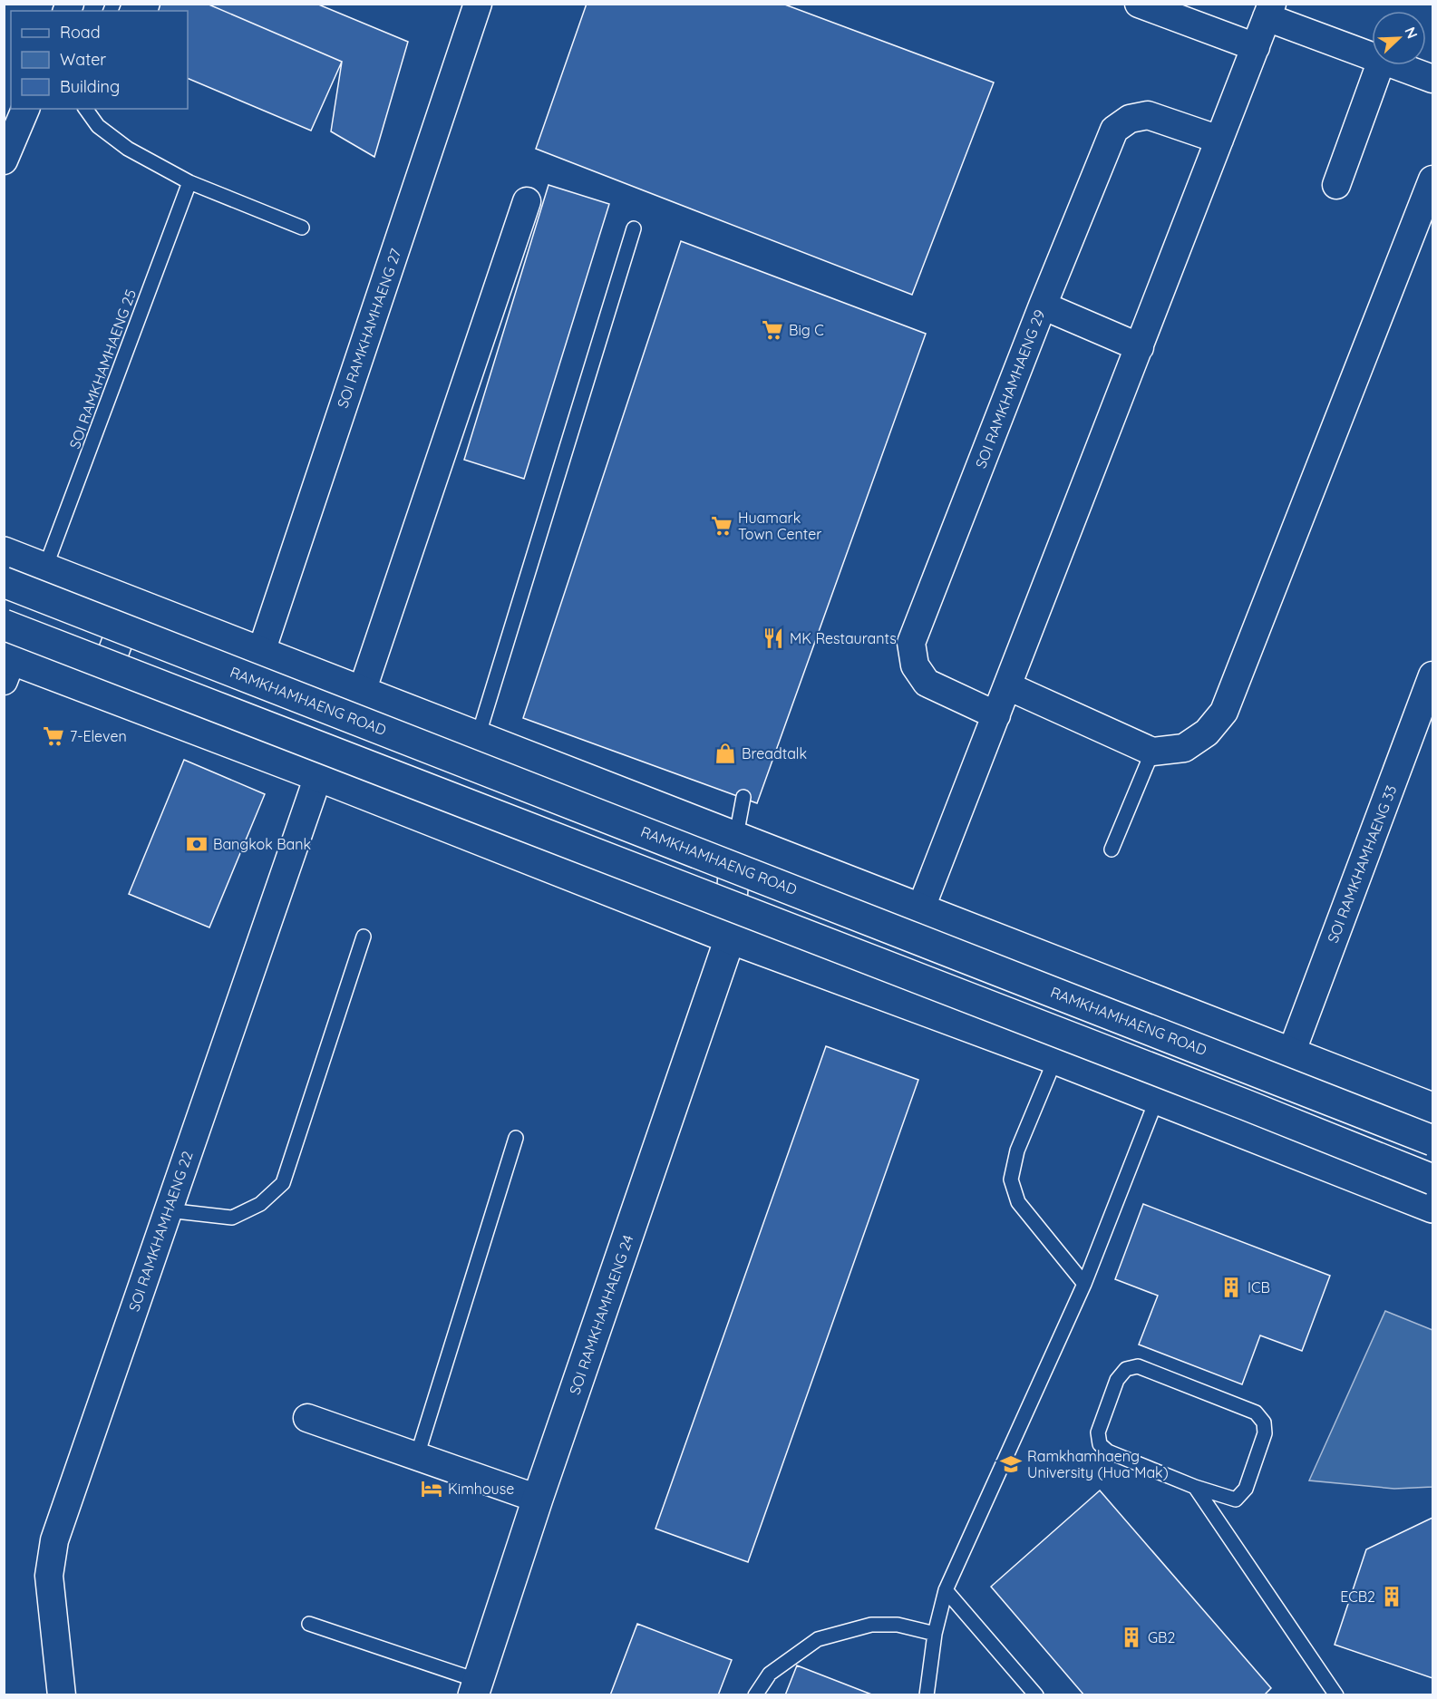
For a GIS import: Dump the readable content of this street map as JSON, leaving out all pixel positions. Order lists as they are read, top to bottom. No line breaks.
{"streets":{"main road":["RAMKHAMHAENG ROAD","SOI RAMKHAMHAENG 24"],"street":["SOI RAMKHAMHAENG 27","SOI RAMKHAMHAENG 29","SOI RAMKHAMHAENG 33","SOI RAMKHAMHAENG 22"],"lane":["SOI RAMKHAMHAENG 25"]},"crossings":[["SOI RAMKHAMHAENG 27","RAMKHAMHAENG ROAD"],["SOI RAMKHAMHAENG 25","RAMKHAMHAENG ROAD"],["RAMKHAMHAENG ROAD","SOI RAMKHAMHAENG 33"],["RAMKHAMHAENG ROAD","SOI RAMKHAMHAENG 24"]],"places":{"supermarket":["Big C","Huamark Town Center","7-Eleven"],"restaurant":["MK Restaurants"],"shop":["Breadtalk"],"bank":["Bangkok Bank"],"building":["ICB","ECB2","GB2"],"school or university":["Ramkhamhaeng University (Hua Mak)"],"hotel":["Kimhouse"]},"legend":["Road","Water","Building"],"north":"top right"}
